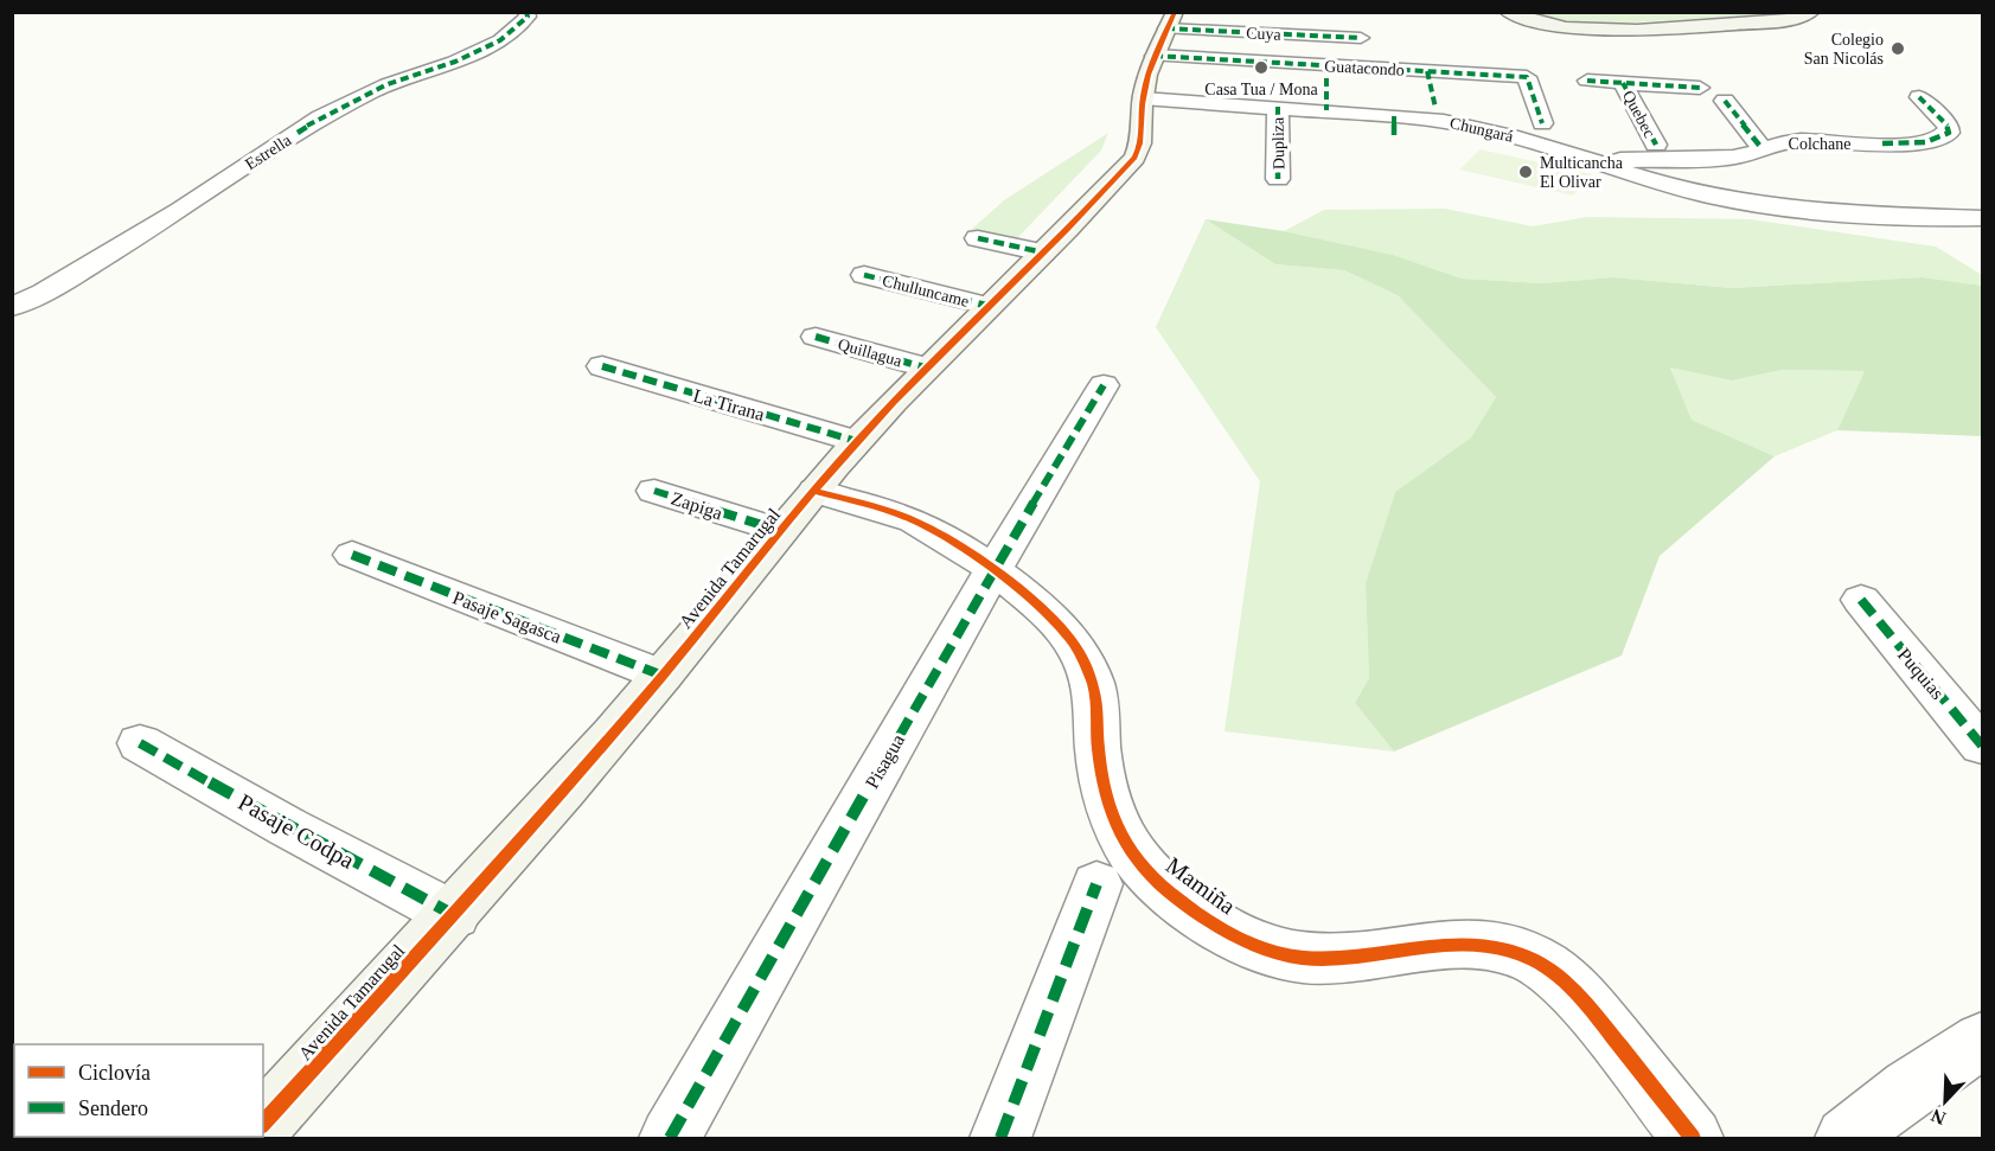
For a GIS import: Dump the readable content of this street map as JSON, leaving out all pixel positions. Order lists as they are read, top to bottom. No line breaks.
{"streets":{"street":["Cuya","Guatacondo","Quebec","Chungará","Dupliza","Colchane","Estrella","Chulluncame","Quillagua","La Tirana","Zapiga","Avenida Tamarugal","Pasaje Sagasca","Puquias","Pisagua","Pasaje Codpa","Mamiña"]},"crossings":[["Cuya","Guatacondo"],["Cuya","Avenida Tamarugal"],["Guatacondo","Avenida Tamarugal"],["Chungará","Dupliza"],["Chungará","Colchane"],["Chungará","Avenida Tamarugal"],["Chulluncame","Avenida Tamarugal"],["Quillagua","Avenida Tamarugal"],["La Tirana","Avenida Tamarugal"],["Zapiga","Avenida Tamarugal"],["Avenida Tamarugal","Pasaje Sagasca"],["Avenida Tamarugal","Pasaje Codpa"],["Avenida Tamarugal","Mamiña"],["Pisagua","Mamiña"]],"places":["Colegio San Nicolás","Casa Tua / Mona","Multicancha El Olivar"],"legend":["Ciclovía","Sendero"],"north":"bottom left"}
